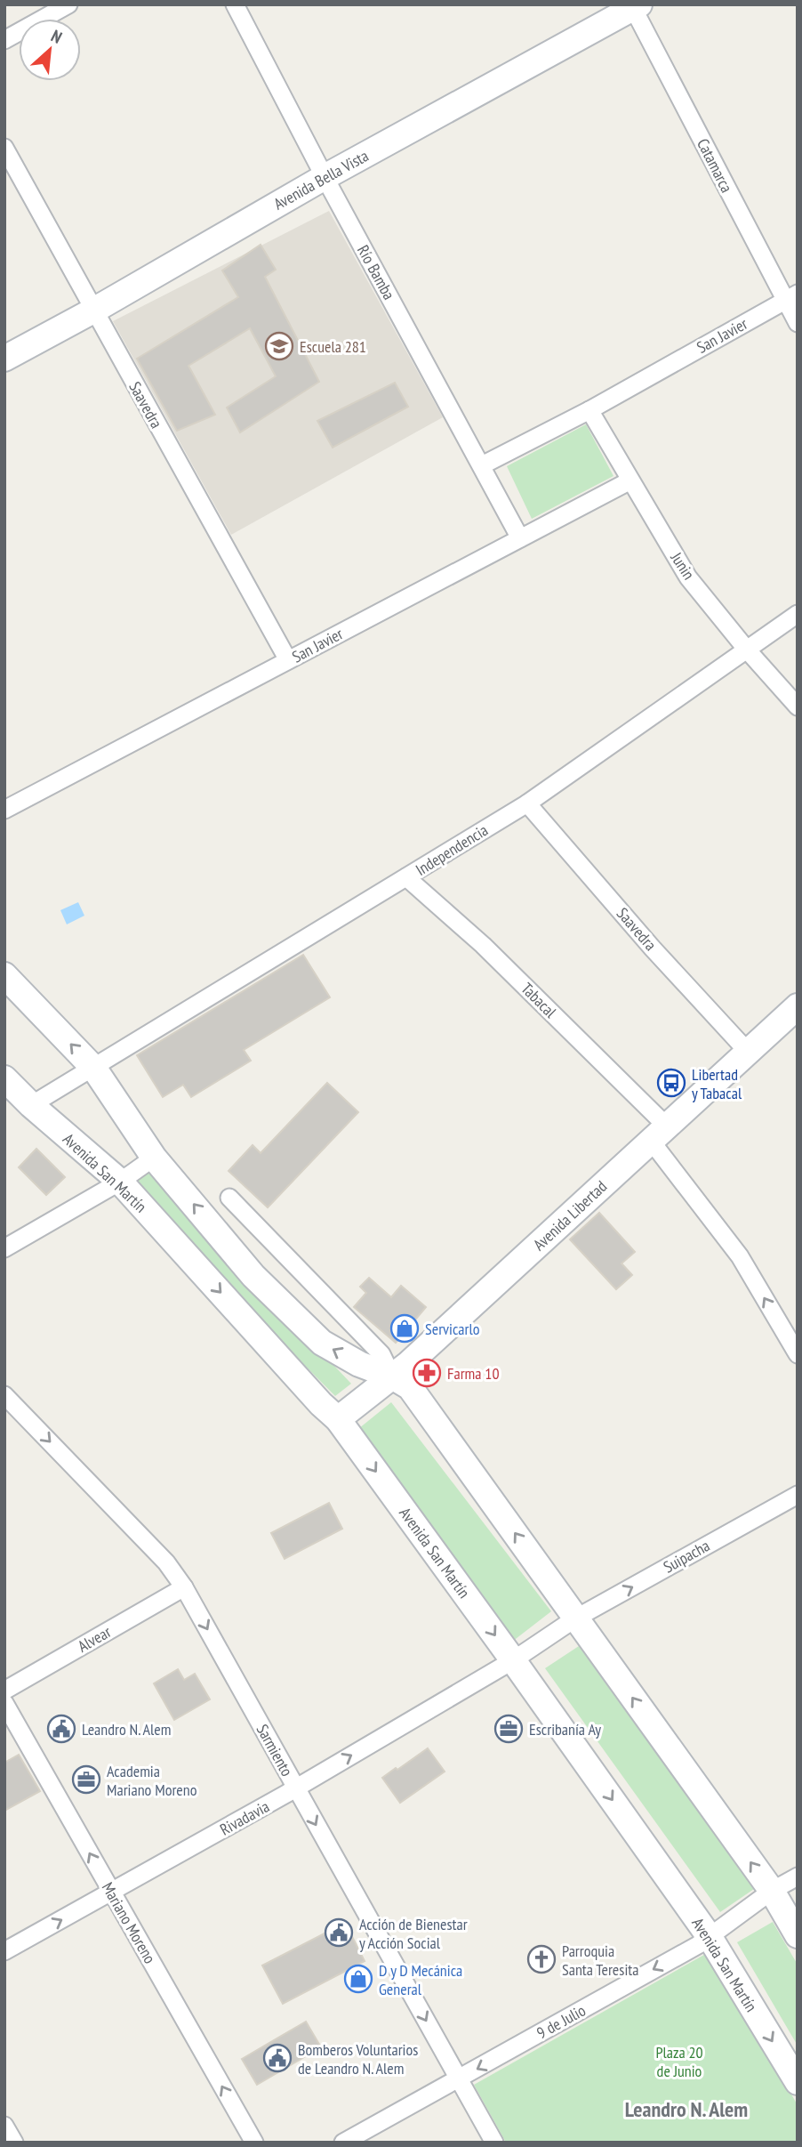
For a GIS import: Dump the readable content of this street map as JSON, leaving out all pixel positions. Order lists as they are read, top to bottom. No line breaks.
{"streets":{"main road":["Avenida Bella Vista","Avenida San Martín","Avenida Libertad"],"street":["Catamarca","Río Bamba","San Javier","Saavedra","Junin","Independencia","Tabacal","Suipacha","Alvear","Sarmiento","Rivadavia","Mariano Moreno","9 de Julio"]},"crossings":[["Catamarca","Avenida Bella Vista"],["Catamarca","San Javier"],["Avenida Bella Vista","Río Bamba"],["Avenida Bella Vista","Saavedra"],["Río Bamba","San Javier"],["San Javier","Saavedra"],["San Javier","Junin"],["Saavedra","Independencia"],["Saavedra","Avenida Libertad"],["Junin","Independencia"],["Independencia","Tabacal"],["Independencia","Avenida San Martín"],["Tabacal","Avenida Libertad"],["Avenida San Martín","Avenida Libertad"],["Avenida San Martín","Suipacha"],["Avenida San Martín","Rivadavia"],["Avenida San Martín","9 de Julio"],["Suipacha","Rivadavia"],["Alvear","Sarmiento"],["Sarmiento","Rivadavia"],["Sarmiento","9 de Julio"],["Rivadavia","Mariano Moreno"]],"one_way":["Suipacha","Sarmiento","Rivadavia","Mariano Moreno","9 de Julio"],"districts":["Leandro N. Alem"],"parks":["Plaza 20 de Junio"],"places":{"school or university":["Escuela 281"],"bus stop":["Libertad y Tabacal"],"shop":["Servicarlo","D y D Mecánica General"],"pharmacy":["Farma 10"],"public building":["Leandro N. Alem","Acción de Bienestar y Acción Social","Bomberos Voluntarios de Leandro N. Alem"],"office":["Escribanía Ay","Academia Mariano Moreno"],"church":["Parroquia Santa Teresita"]},"north":"top right"}
